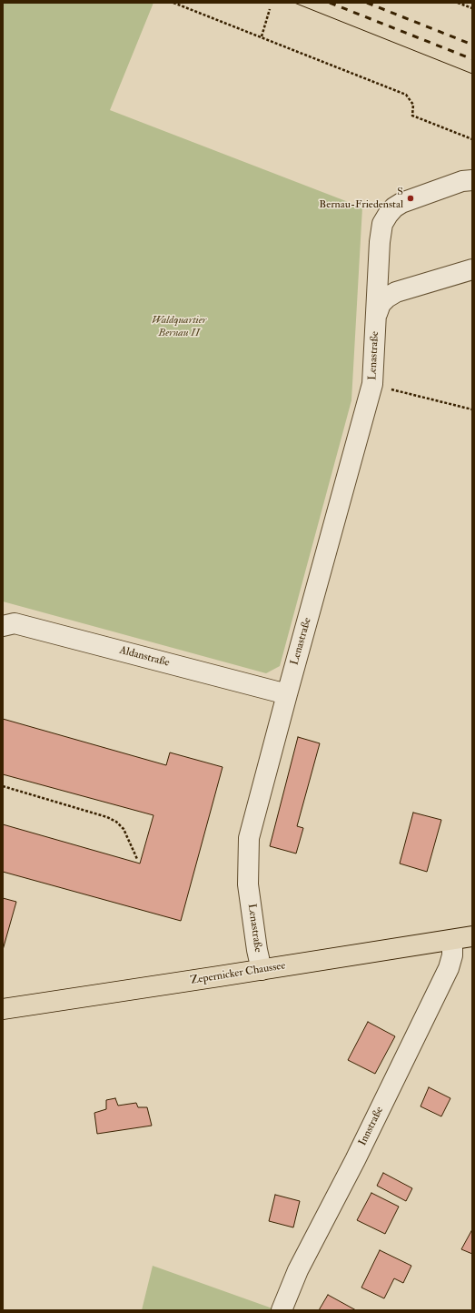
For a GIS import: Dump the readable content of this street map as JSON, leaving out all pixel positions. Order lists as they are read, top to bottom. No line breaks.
{"streets":{"main road":["Zepernicker Chaussee"],"street":["Lenastraße","Aldanstraße","Innstraße"]},"crossings":[["Lenastraße","Aldanstraße"],["Lenastraße","Zepernicker Chaussee"],["Zepernicker Chaussee","Innstraße"]],"parks":["Waldquartier Bernau II"],"places":["S Bernau-Friedenstal"]}
